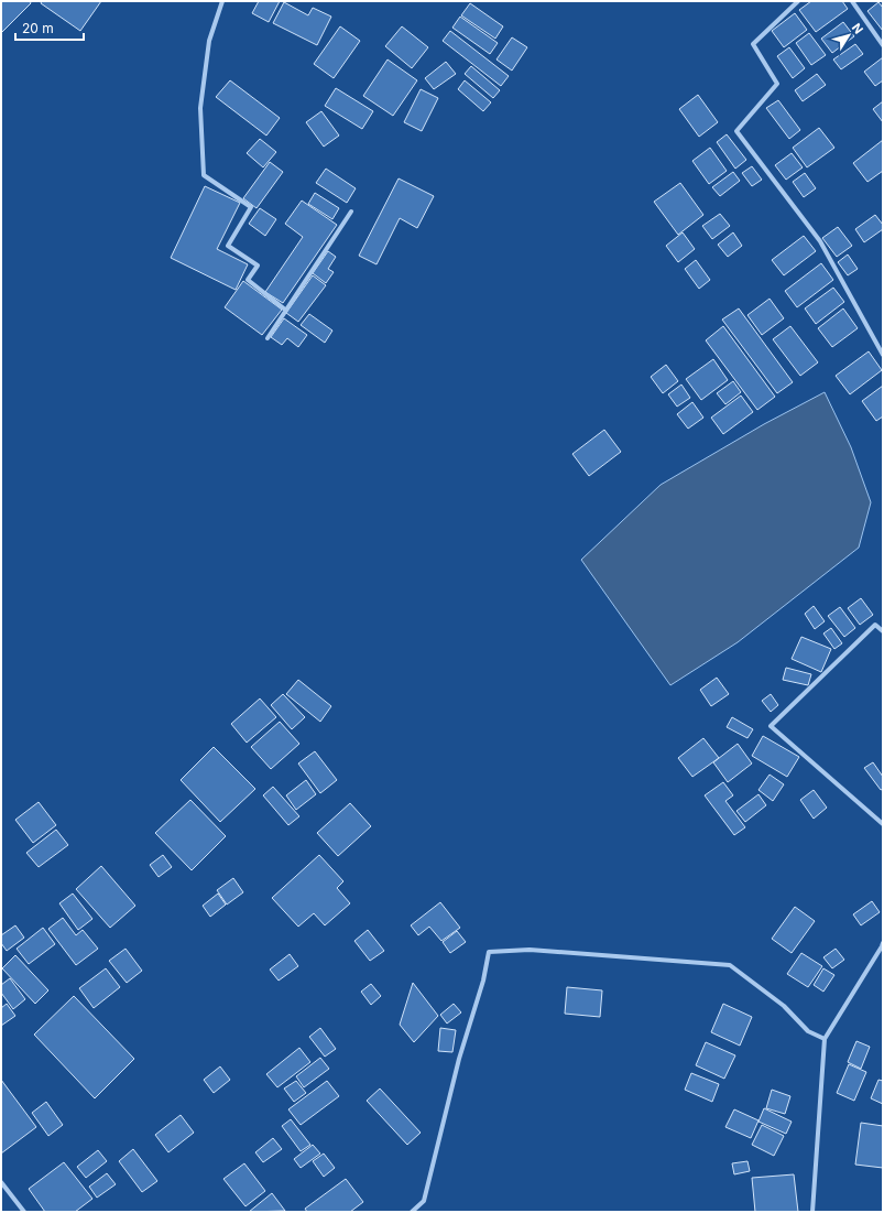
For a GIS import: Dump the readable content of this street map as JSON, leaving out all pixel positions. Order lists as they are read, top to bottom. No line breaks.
{"scale_bar":"20 m","north":"top right"}
